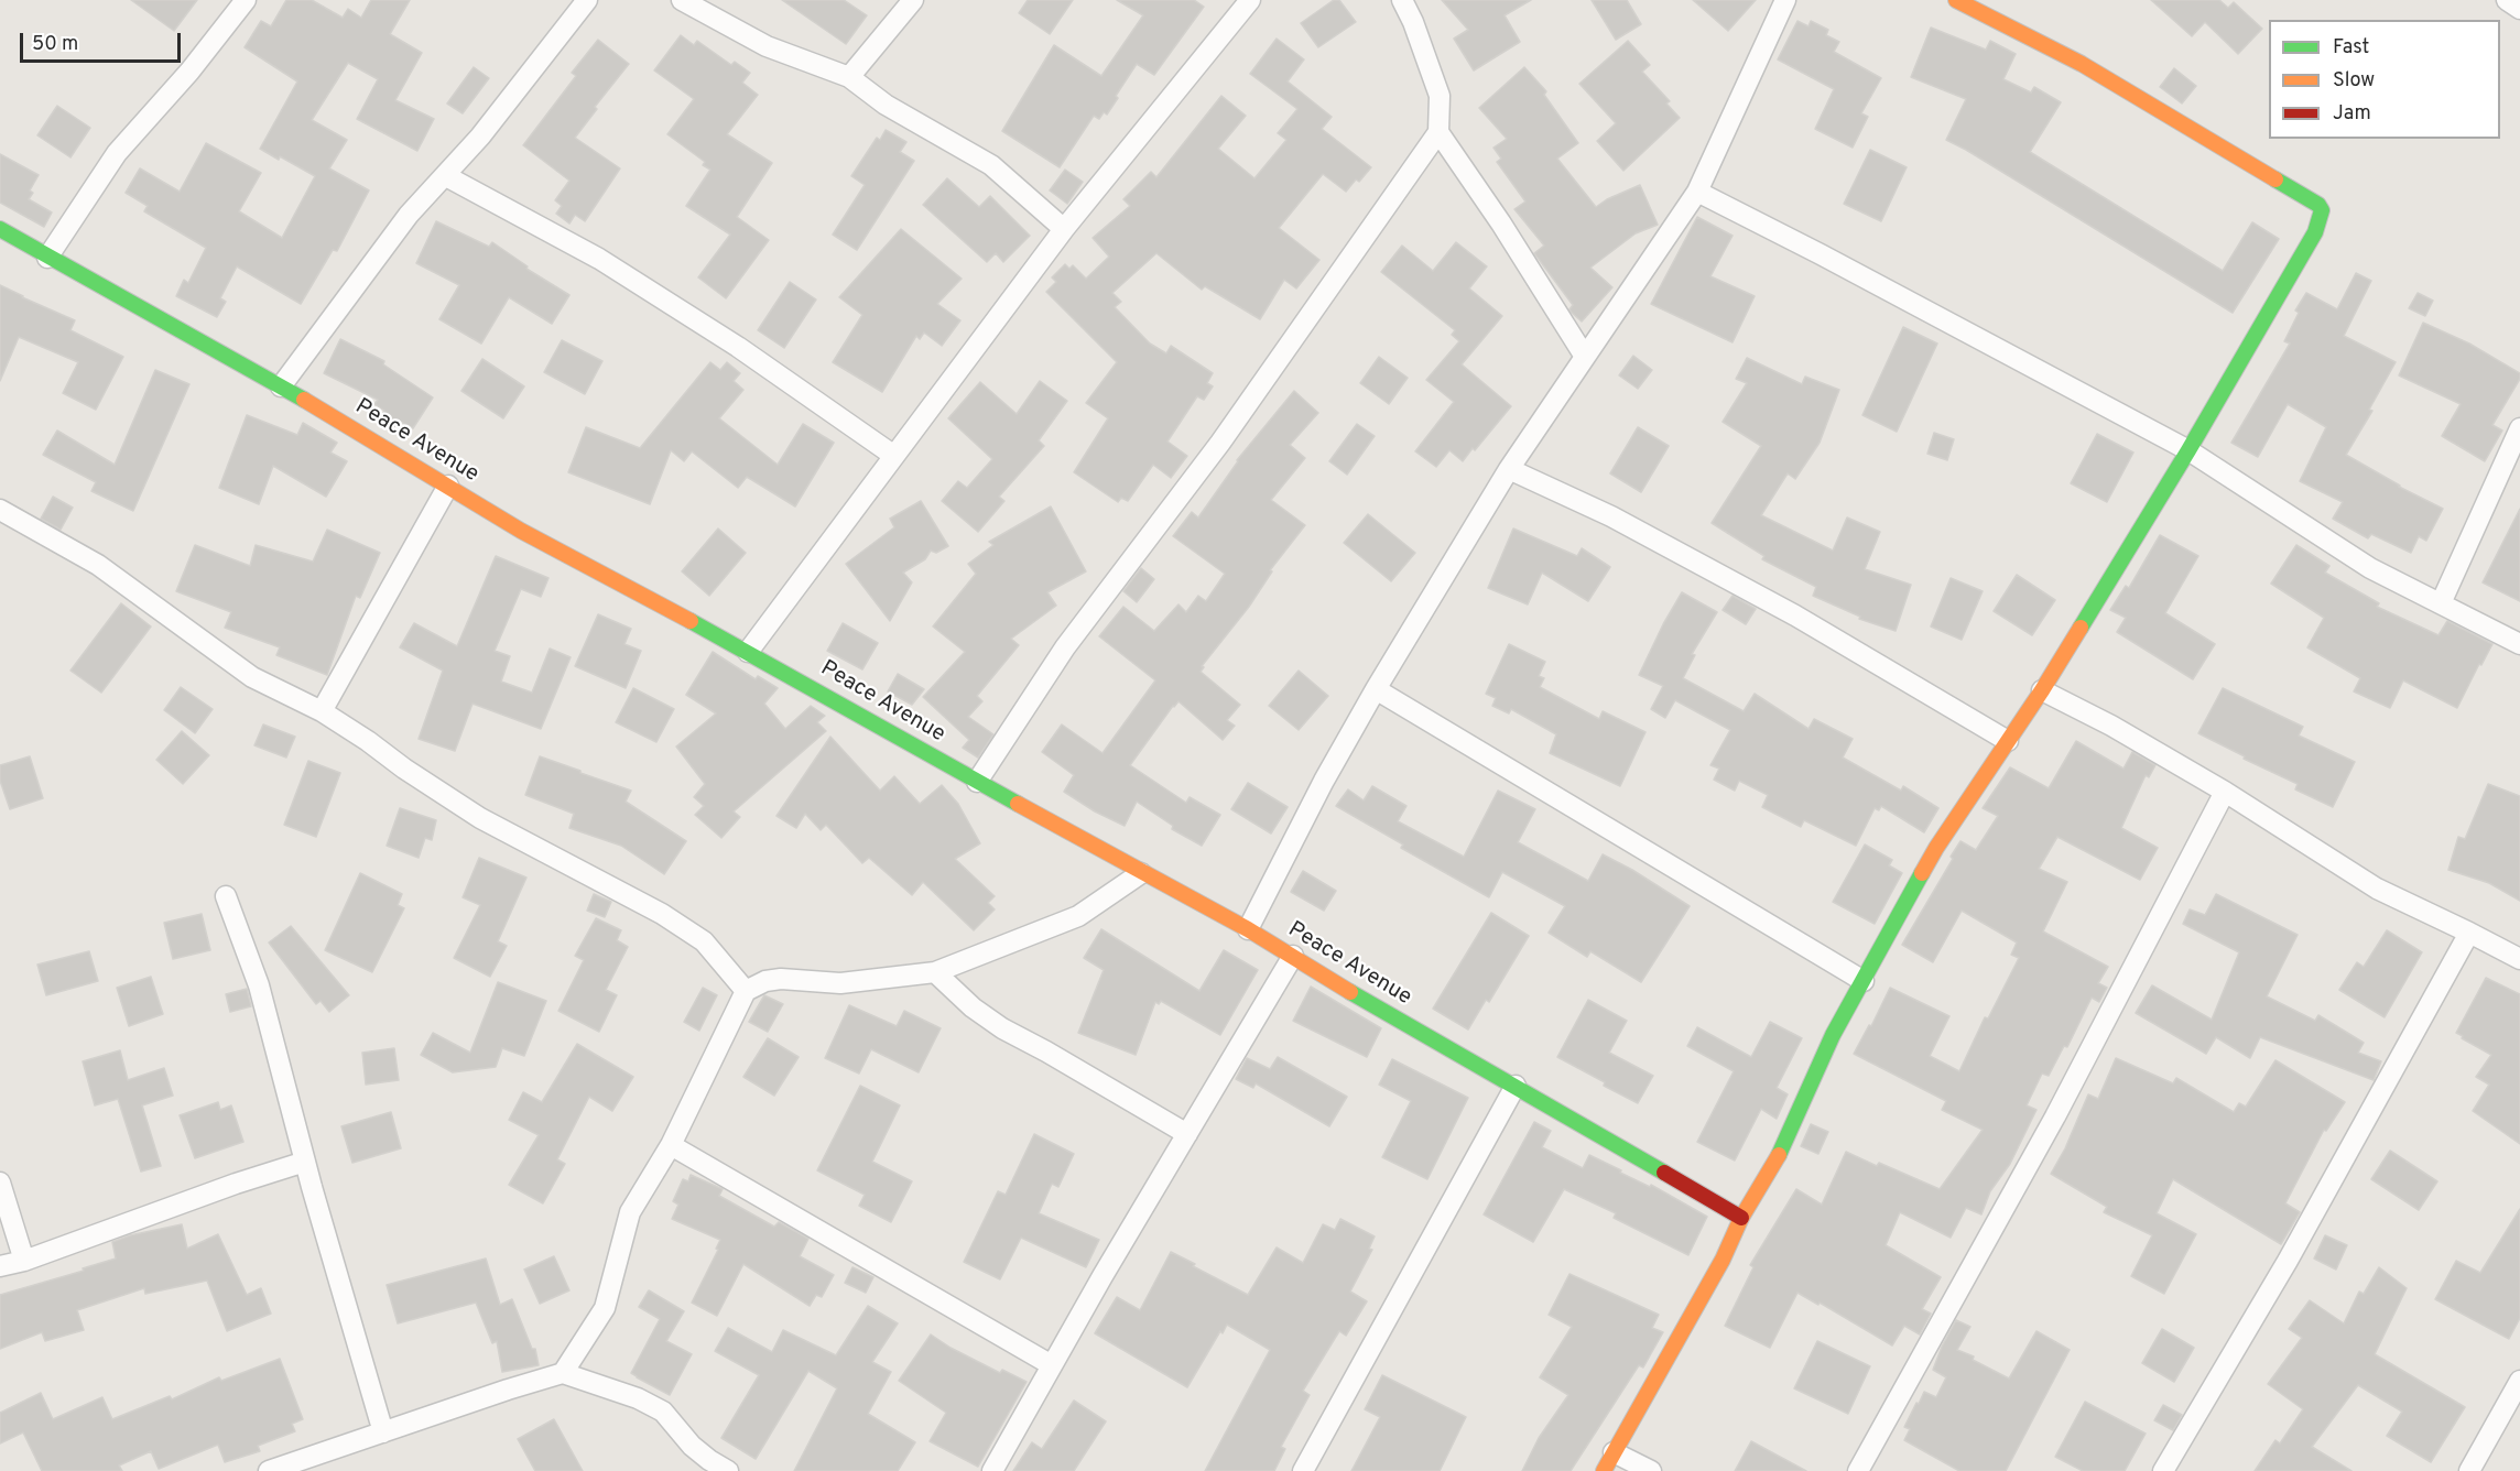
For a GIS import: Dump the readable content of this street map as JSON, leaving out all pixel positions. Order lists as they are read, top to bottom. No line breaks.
{"streets":{"street":["Peace Avenue"]},"legend":["Fast","Slow","Jam"],"scale_bar":"50 m"}
